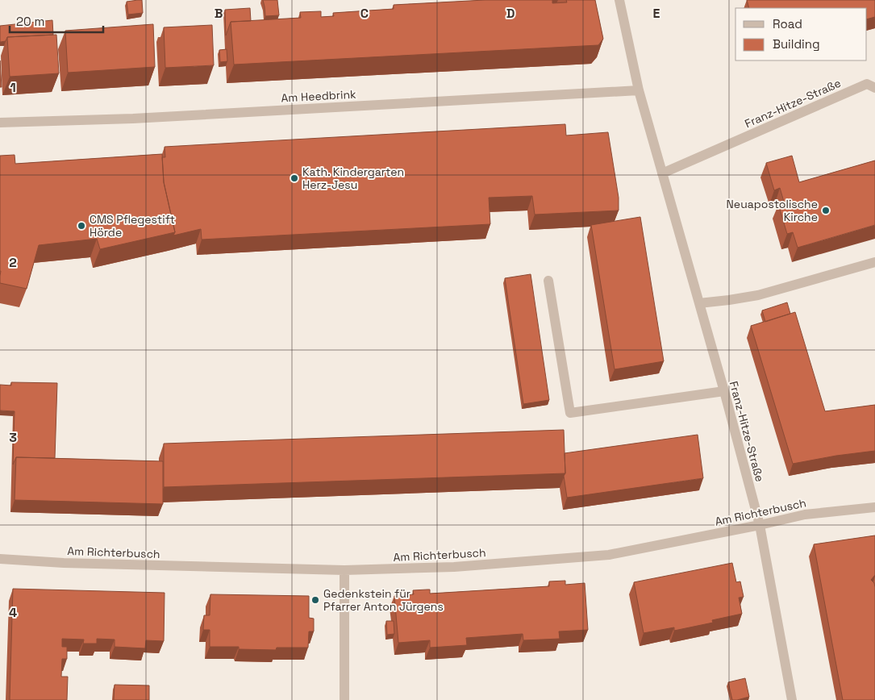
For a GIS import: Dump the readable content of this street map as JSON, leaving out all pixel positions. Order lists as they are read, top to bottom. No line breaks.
{"streets":{"street":["Am Heedbrink","Franz-Hitze-Straße","Am Richterbusch"]},"crossings":[["Am Heedbrink","Franz-Hitze-Straße"],["Franz-Hitze-Straße","Am Richterbusch"]],"places":["Kath. Kindergarten Herz-Jesu","Neuapostolische Kirche","CMS Pflegestift Hörde","Gedenkstein für Pfarrer Anton Jürgens"],"legend":["Road","Building"],"scale_bar":"20 m","grid":{"columns":["B","C","D","E"],"rows":["1","2","3","4"]}}
